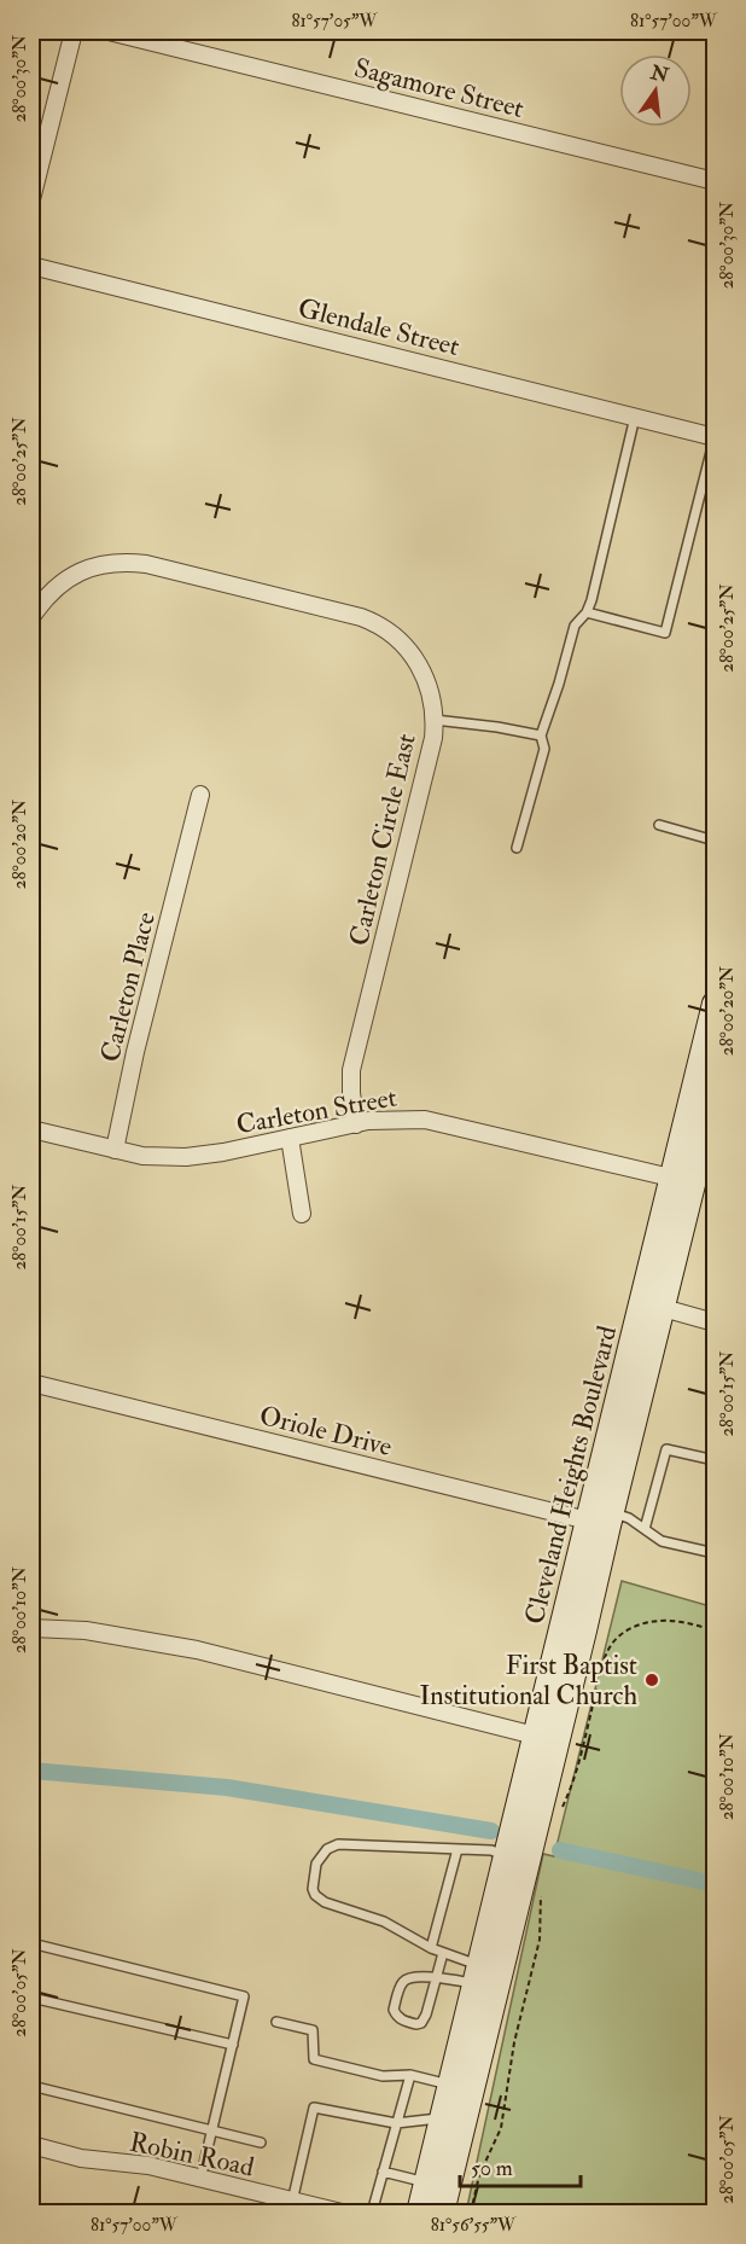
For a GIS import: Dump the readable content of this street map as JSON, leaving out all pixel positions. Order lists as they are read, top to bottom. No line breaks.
{"streets":{"street":["Sagamore Street","Glendale Street","Carleton Circle East","Carleton Place","Carleton Street","Oriole Drive","Cleveland Heights Boulevard","Robin Road"]},"crossings":[["Carleton Circle East","Carleton Street"],["Carleton Place","Carleton Street"],["Carleton Street","Cleveland Heights Boulevard"],["Oriole Drive","Cleveland Heights Boulevard"]],"places":["First Baptist Institutional Church"],"scale_bar":"50 m","north":"top","coordinates":["81°57'05\"W","81°57'00\"W","28°00'30\"N","28°00'25\"N","28°00'20\"N","28°00'15\"N","28°00'10\"N","28°00'05\"N","81°56'55\"W"]}
